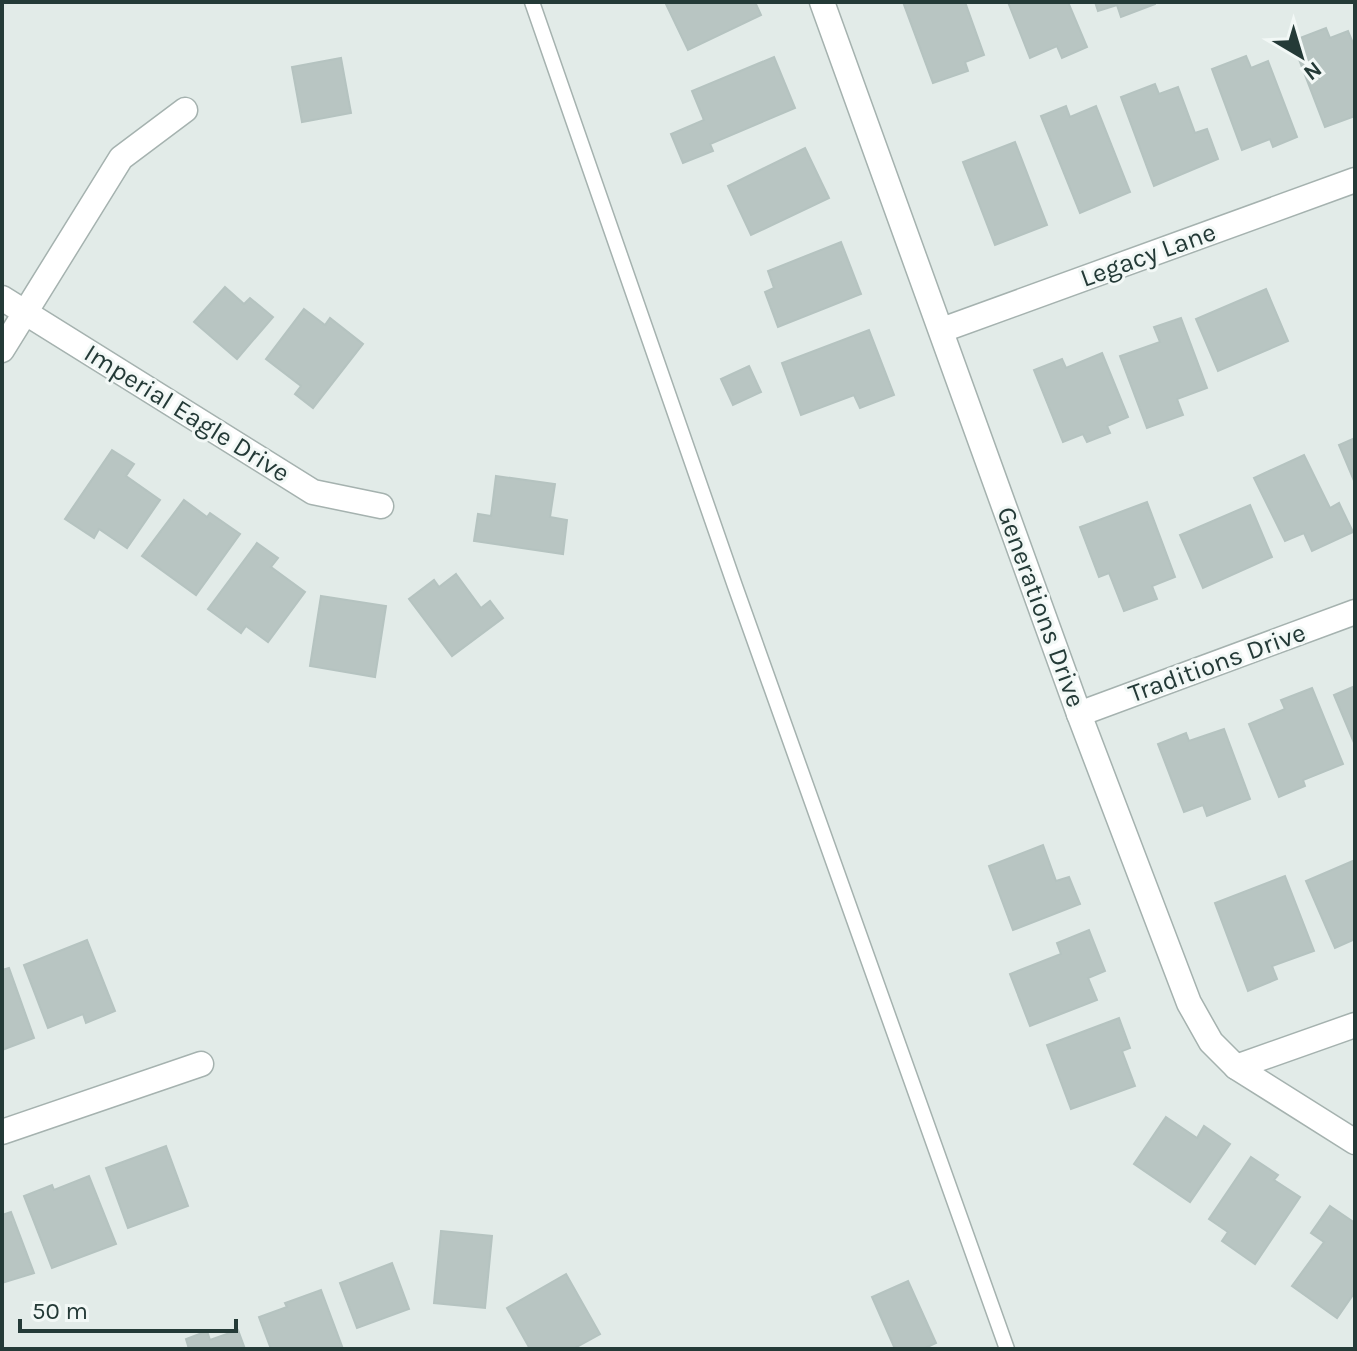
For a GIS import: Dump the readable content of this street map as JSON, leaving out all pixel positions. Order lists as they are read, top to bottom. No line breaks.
{"streets":{"street":["Legacy Lane","Imperial Eagle Drive","Generations Drive","Traditions Drive"]},"crossings":[["Legacy Lane","Generations Drive"],["Generations Drive","Traditions Drive"]],"scale_bar":"50 m","north":"bottom right"}
